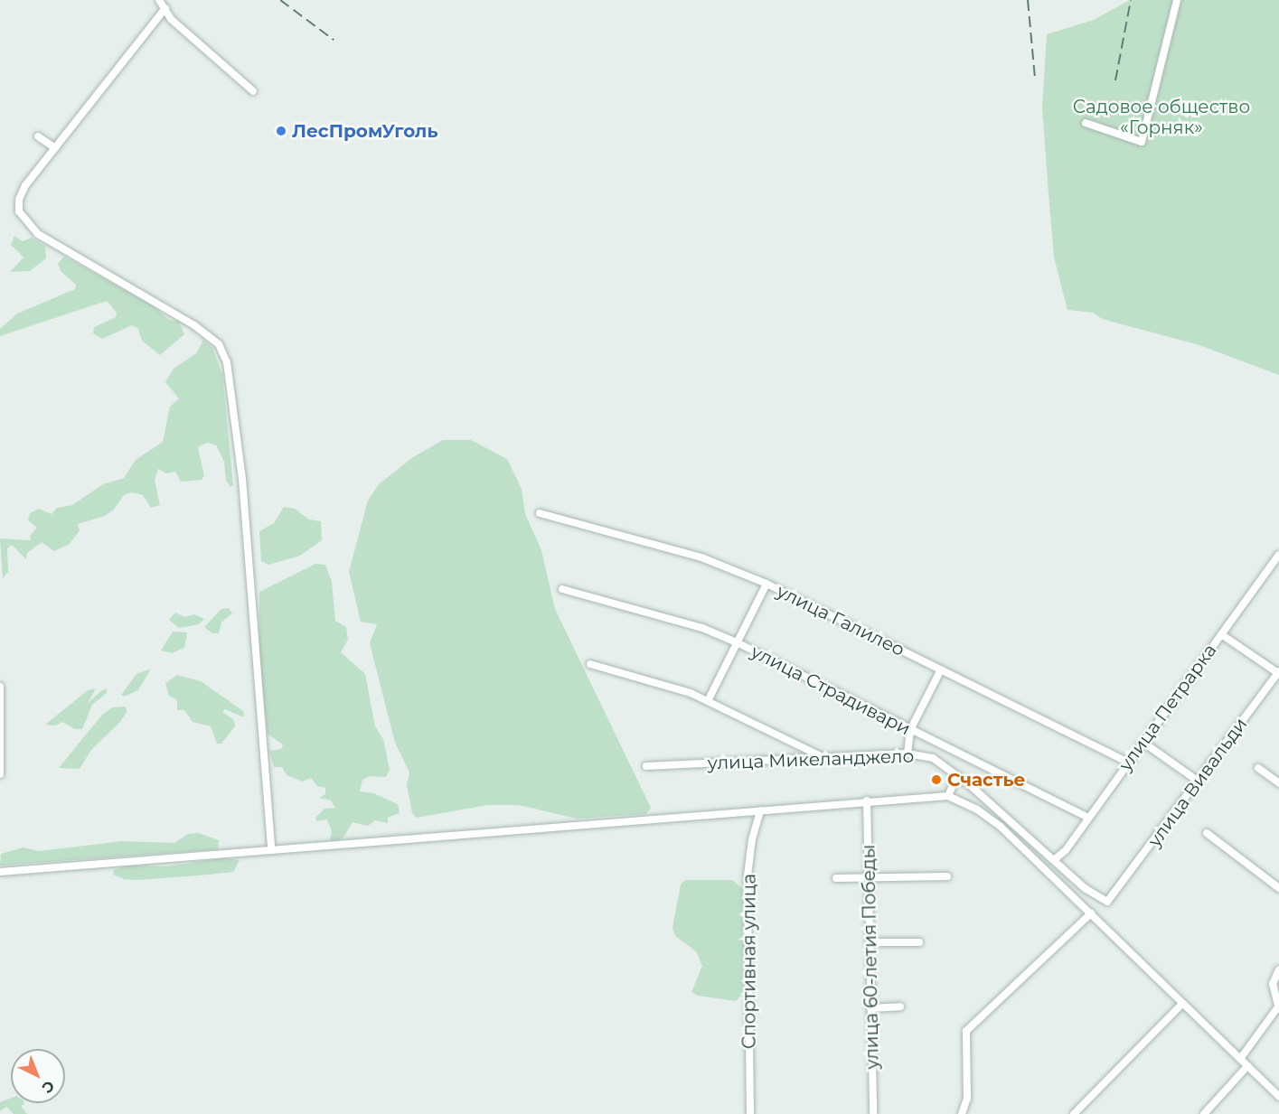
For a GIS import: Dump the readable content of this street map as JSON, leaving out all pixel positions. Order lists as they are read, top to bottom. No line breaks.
{"streets":{"street":["улица Галилео","улица Страдивари","улица Петрарка","улица Микеланджело","улица Вивальди","улица 60-летия Победы","Спортивная улица"]},"crossings":[["улица Галилео","улица Петрарка"],["улица Страдивари","улица Петрарка"],["улица Петрарка","улица Микеланджело"],["улица Микеланджело","улица Вивальди"]],"parks":["Садовое общество «Горняк»"],"places":["ЛесПромУголь","Счастье"],"north":"bottom right"}
